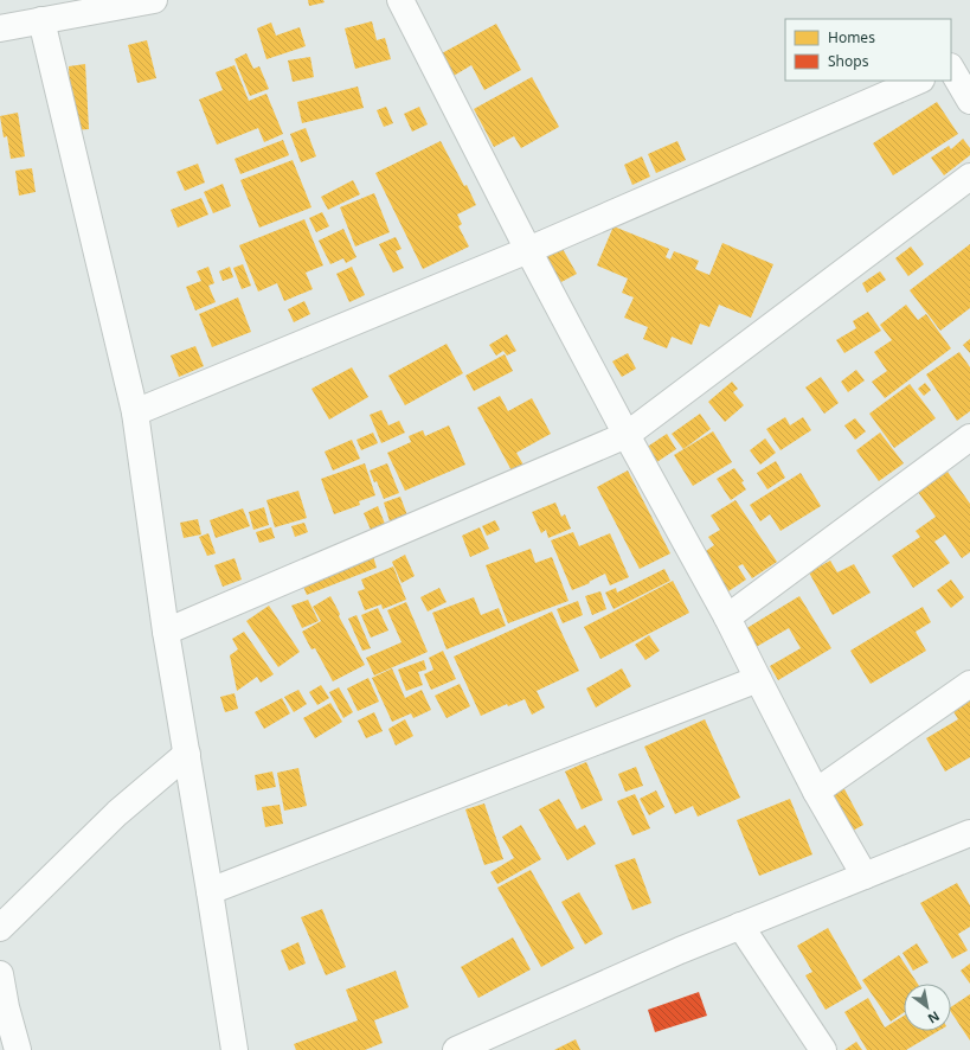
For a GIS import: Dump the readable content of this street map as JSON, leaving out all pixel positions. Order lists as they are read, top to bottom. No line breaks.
{"legend":["Homes","Shops"],"north":"bottom right"}
